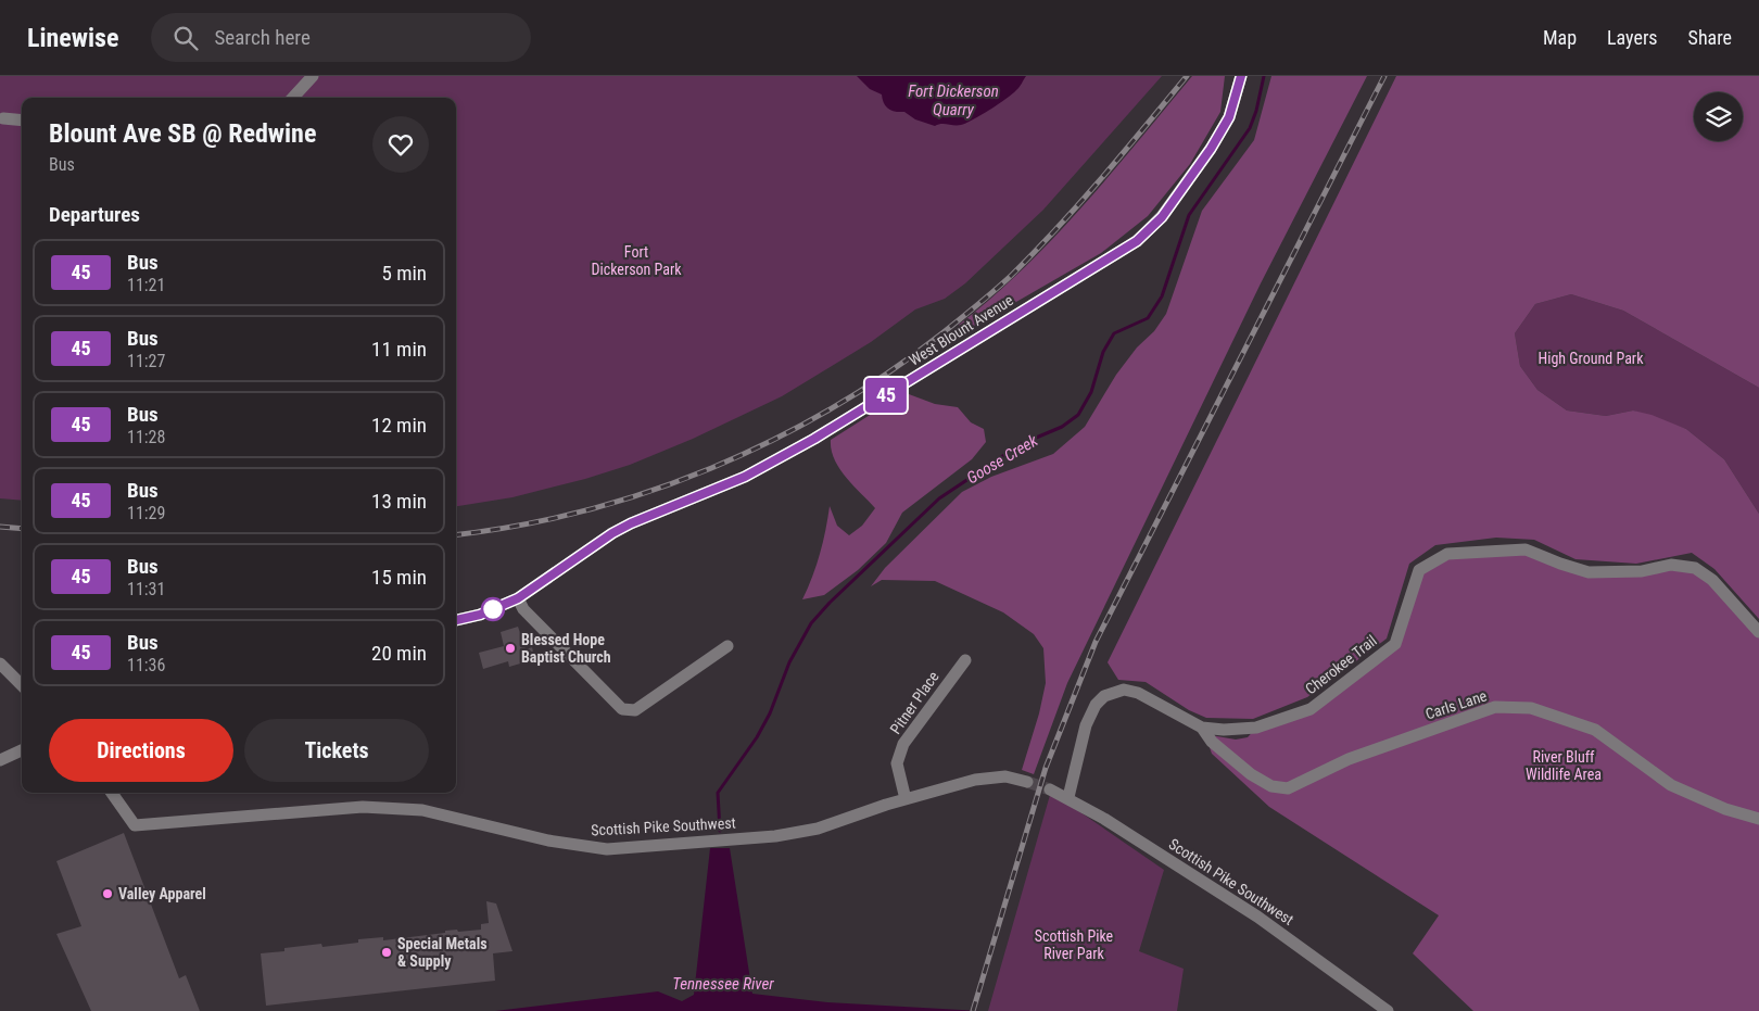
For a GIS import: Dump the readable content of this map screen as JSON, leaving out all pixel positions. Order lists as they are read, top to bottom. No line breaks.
{"streets":{"street":["West Blount Avenue","Cherokee Trail","Pitner Place","Carls Lane","Scottish Pike Southwest"]},"crossings":[["Cherokee Trail","Carls Lane"],["Cherokee Trail","Scottish Pike Southwest"],["Pitner Place","Scottish Pike Southwest"]],"water":["Fort Dickerson Quarry","Goose Creek","Tennessee River"],"parks":["Fort Dickerson Park","High Ground Park","River Bluff Wildlife Area","Scottish Pike River Park"],"places":["Blessed Hope Baptist Church","Valley Apparel","Special Metals & Supply"],"lines":["bus line 45"],"page":{"header":"Linewise","search":"Search here","nav":["Map","Layers","Share"],"on_map":"45","heading":[["Blount Ave SB @ Redwine","Bus"],"Departures"],"list":[{"mark":"45","name":"Bus","note":"11:21","value":"5 min"},{"mark":"45","name":"Bus","note":"11:27","value":"11 min"},{"mark":"45","name":"Bus","note":"11:28","value":"12 min"},{"mark":"45","name":"Bus","note":"11:29","value":"13 min"},{"mark":"45","name":"Bus","note":"11:31","value":"15 min"},{"mark":"45","name":"Bus","note":"11:36","value":"20 min"}],"buttons":["Directions","Tickets"]}}
